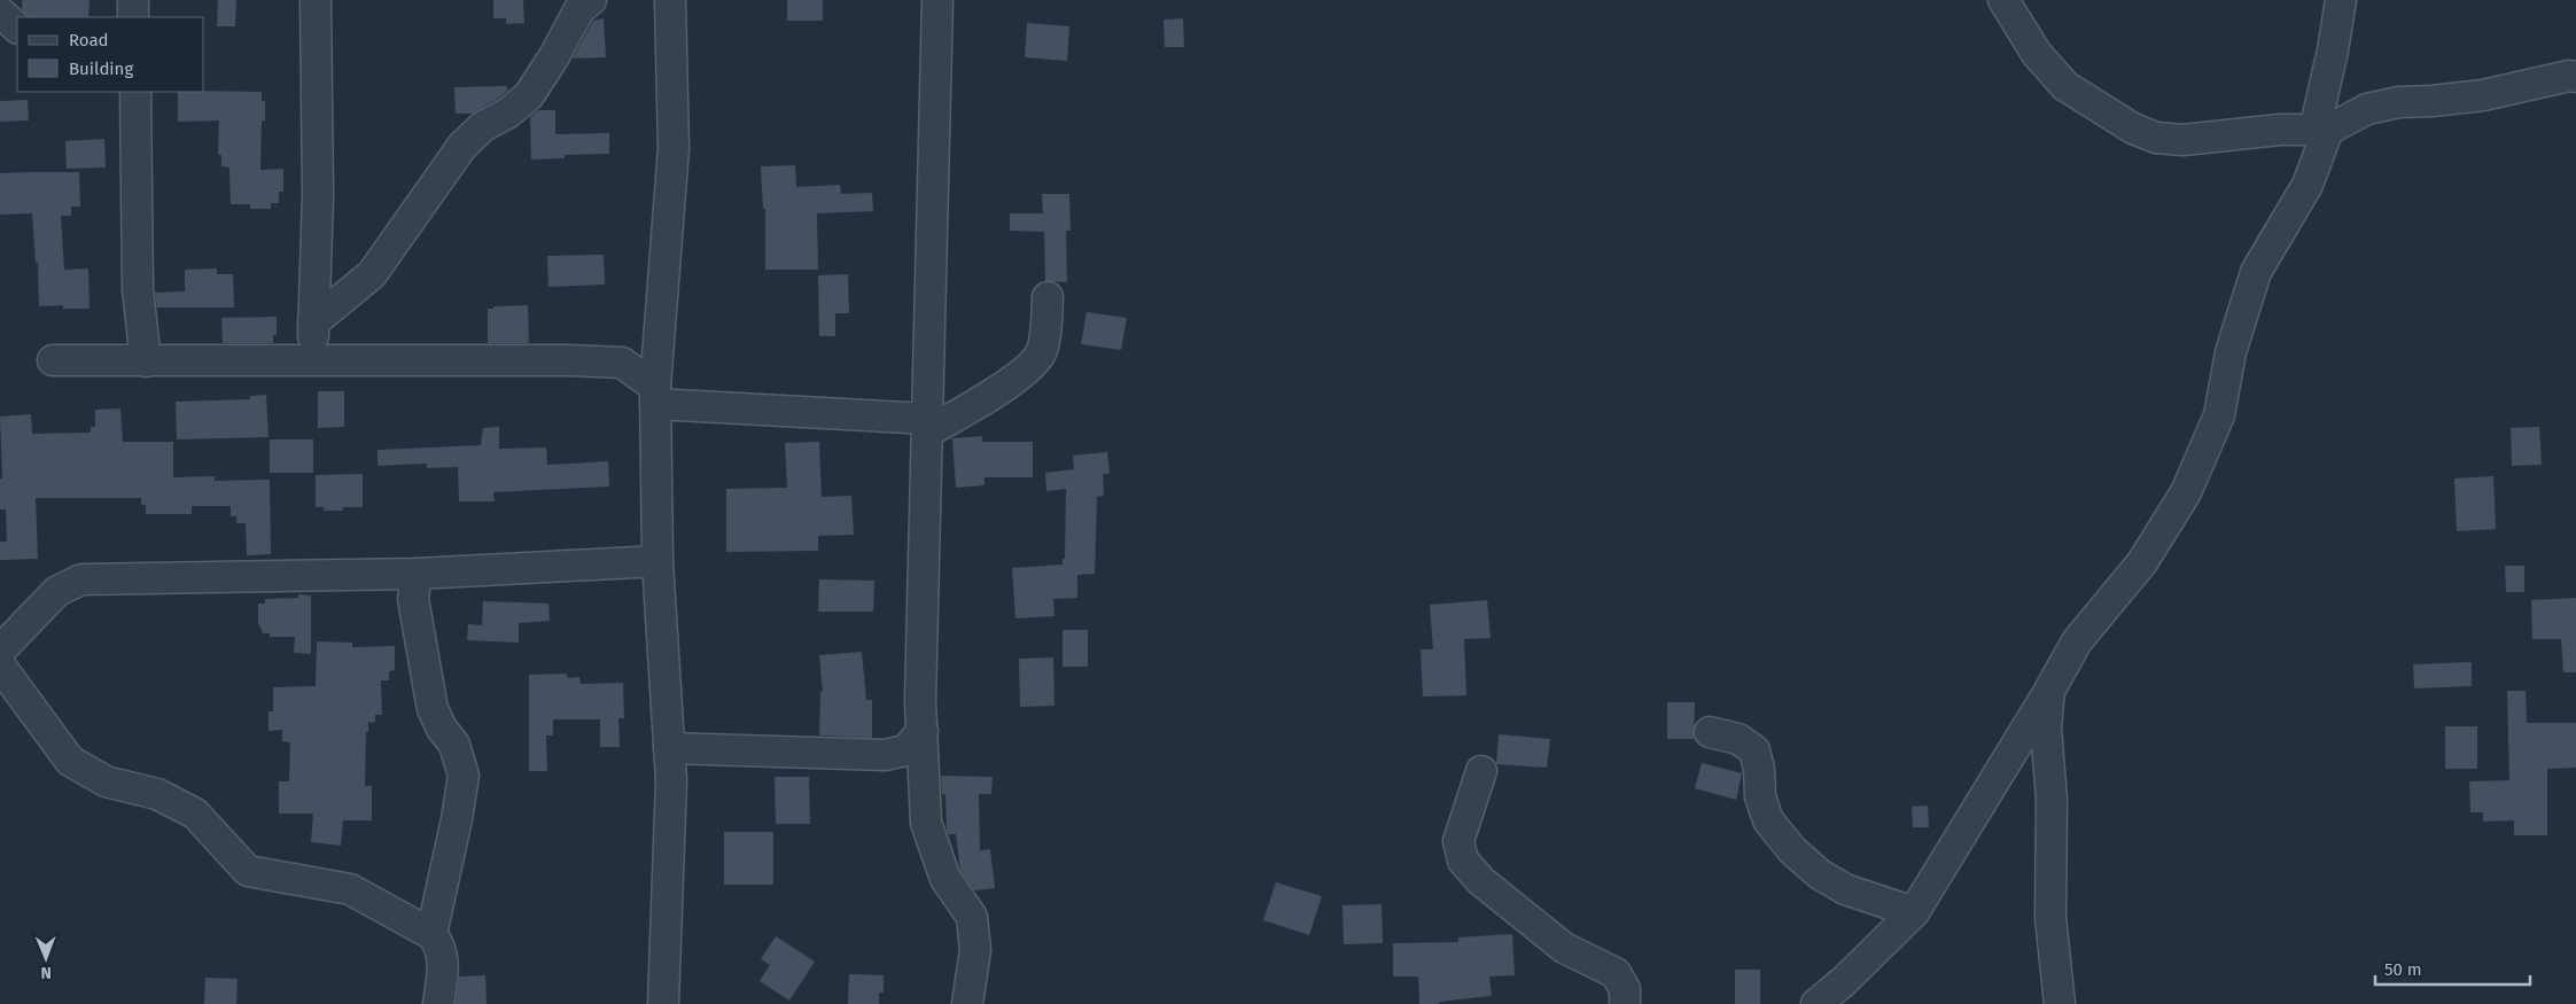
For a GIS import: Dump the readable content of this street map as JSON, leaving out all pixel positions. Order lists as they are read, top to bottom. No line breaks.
{"legend":["Road","Building"],"scale_bar":"50 m","north":"bottom"}
